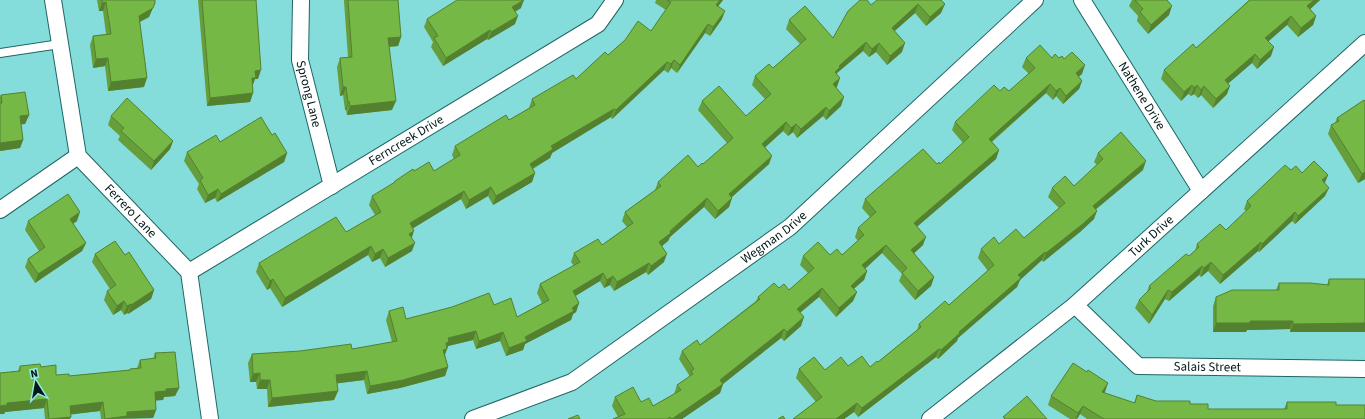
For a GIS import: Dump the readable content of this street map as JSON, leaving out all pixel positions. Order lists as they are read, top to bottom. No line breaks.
{"streets":{"street":["Sprong Lane","Nathene Drive","Ferncreek Drive","Ferrero Lane","Turk Drive","Wegman Drive","Salais Street"]},"crossings":[["Sprong Lane","Ferncreek Drive"],["Nathene Drive","Turk Drive"],["Ferncreek Drive","Ferrero Lane"],["Turk Drive","Salais Street"]],"north":"top"}
